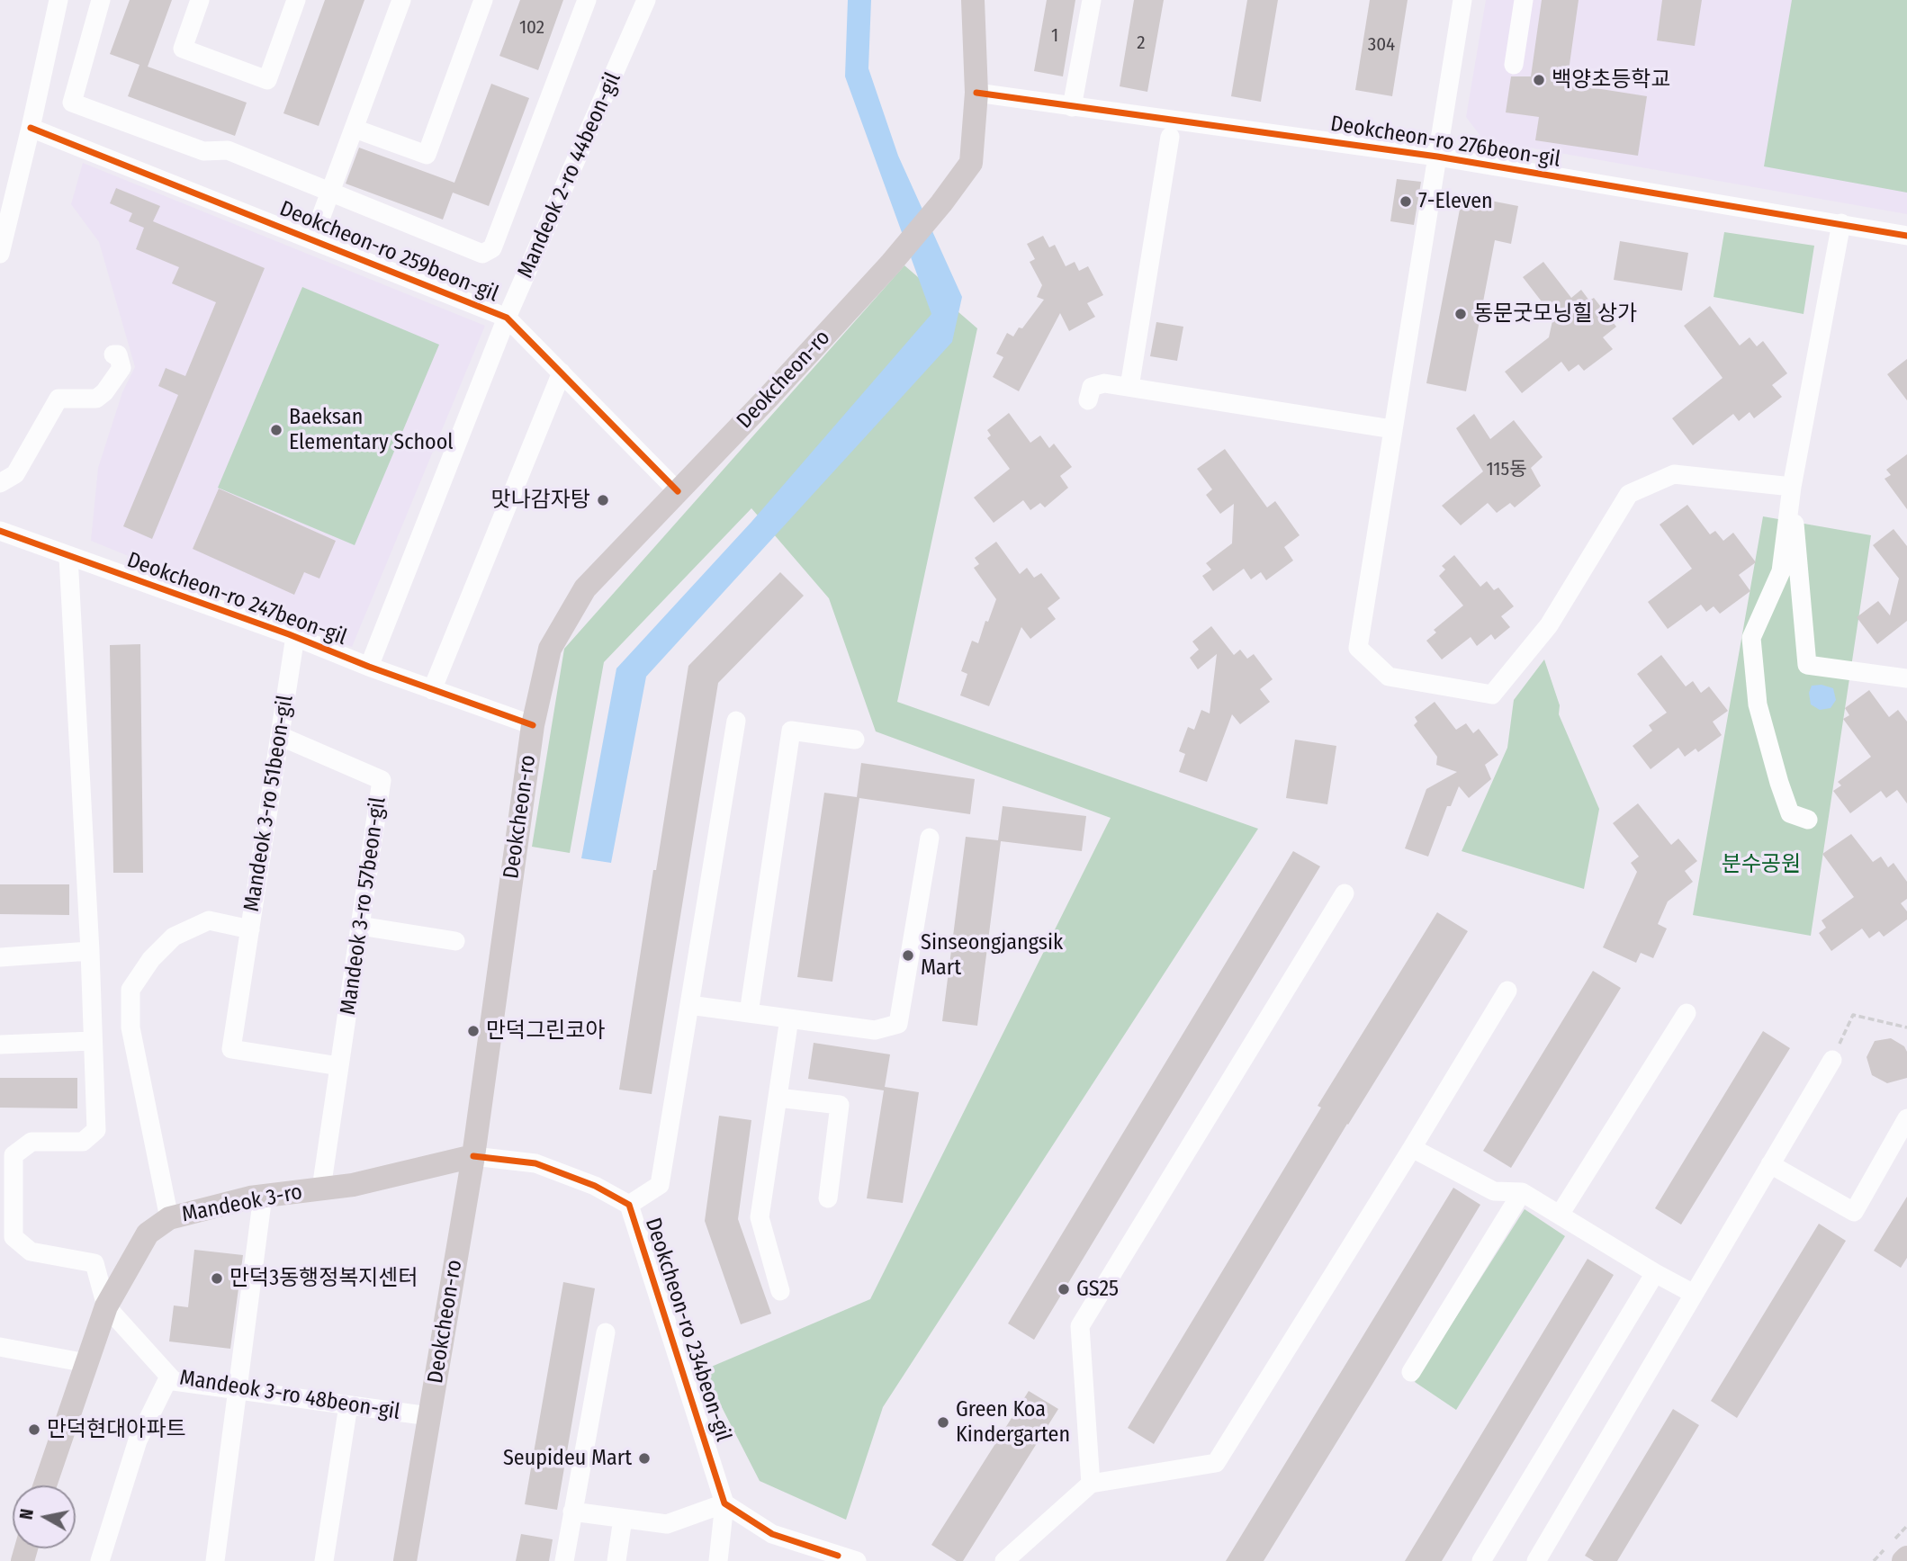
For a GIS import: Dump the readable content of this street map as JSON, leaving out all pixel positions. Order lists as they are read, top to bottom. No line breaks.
{"streets":{"main road":["Deokcheon-ro","Mandeok 3-ro"],"street":["Deokcheon-ro 276beon-gil","Mandeok 2-ro 44beon-gil","Deokcheon-ro 259beon-gil","Deokcheon-ro 247beon-gil","Mandeok 3-ro 51beon-gil","Mandeok 3-ro 57beon-gil","Deokcheon-ro 234beon-gil","Mandeok 3-ro 48beon-gil"]},"crossings":[["Deokcheon-ro 276beon-gil","Deokcheon-ro"],["Mandeok 2-ro 44beon-gil","Deokcheon-ro 259beon-gil"],["Mandeok 2-ro 44beon-gil","Deokcheon-ro 247beon-gil"],["Deokcheon-ro 259beon-gil","Deokcheon-ro"],["Deokcheon-ro","Deokcheon-ro 247beon-gil"],["Deokcheon-ro","Mandeok 3-ro"],["Deokcheon-ro","Deokcheon-ro 234beon-gil"],["Deokcheon-ro","Mandeok 3-ro 48beon-gil"],["Deokcheon-ro 247beon-gil","Mandeok 3-ro 51beon-gil"],["Mandeok 3-ro 51beon-gil","Mandeok 3-ro 57beon-gil"],["Mandeok 3-ro 51beon-gil","Mandeok 3-ro"],["Mandeok 3-ro 57beon-gil","Mandeok 3-ro"],["Mandeok 3-ro","Deokcheon-ro 234beon-gil"],["Mandeok 3-ro","Mandeok 3-ro 48beon-gil"]],"parks":["분수공원"],"places":["백양초등학교","7-Eleven","동문굿모닝힐 상가","Baeksan Elementary School","맛나감자탕","Sinseongjangsik Mart","만덕그린코아","만덕3동행정복지센터","GS25","Green Koa Kindergarten","만덕현대아파트","Seupideu Mart"],"house_numbers":["102","1","2","304","115동"],"north":"left"}
